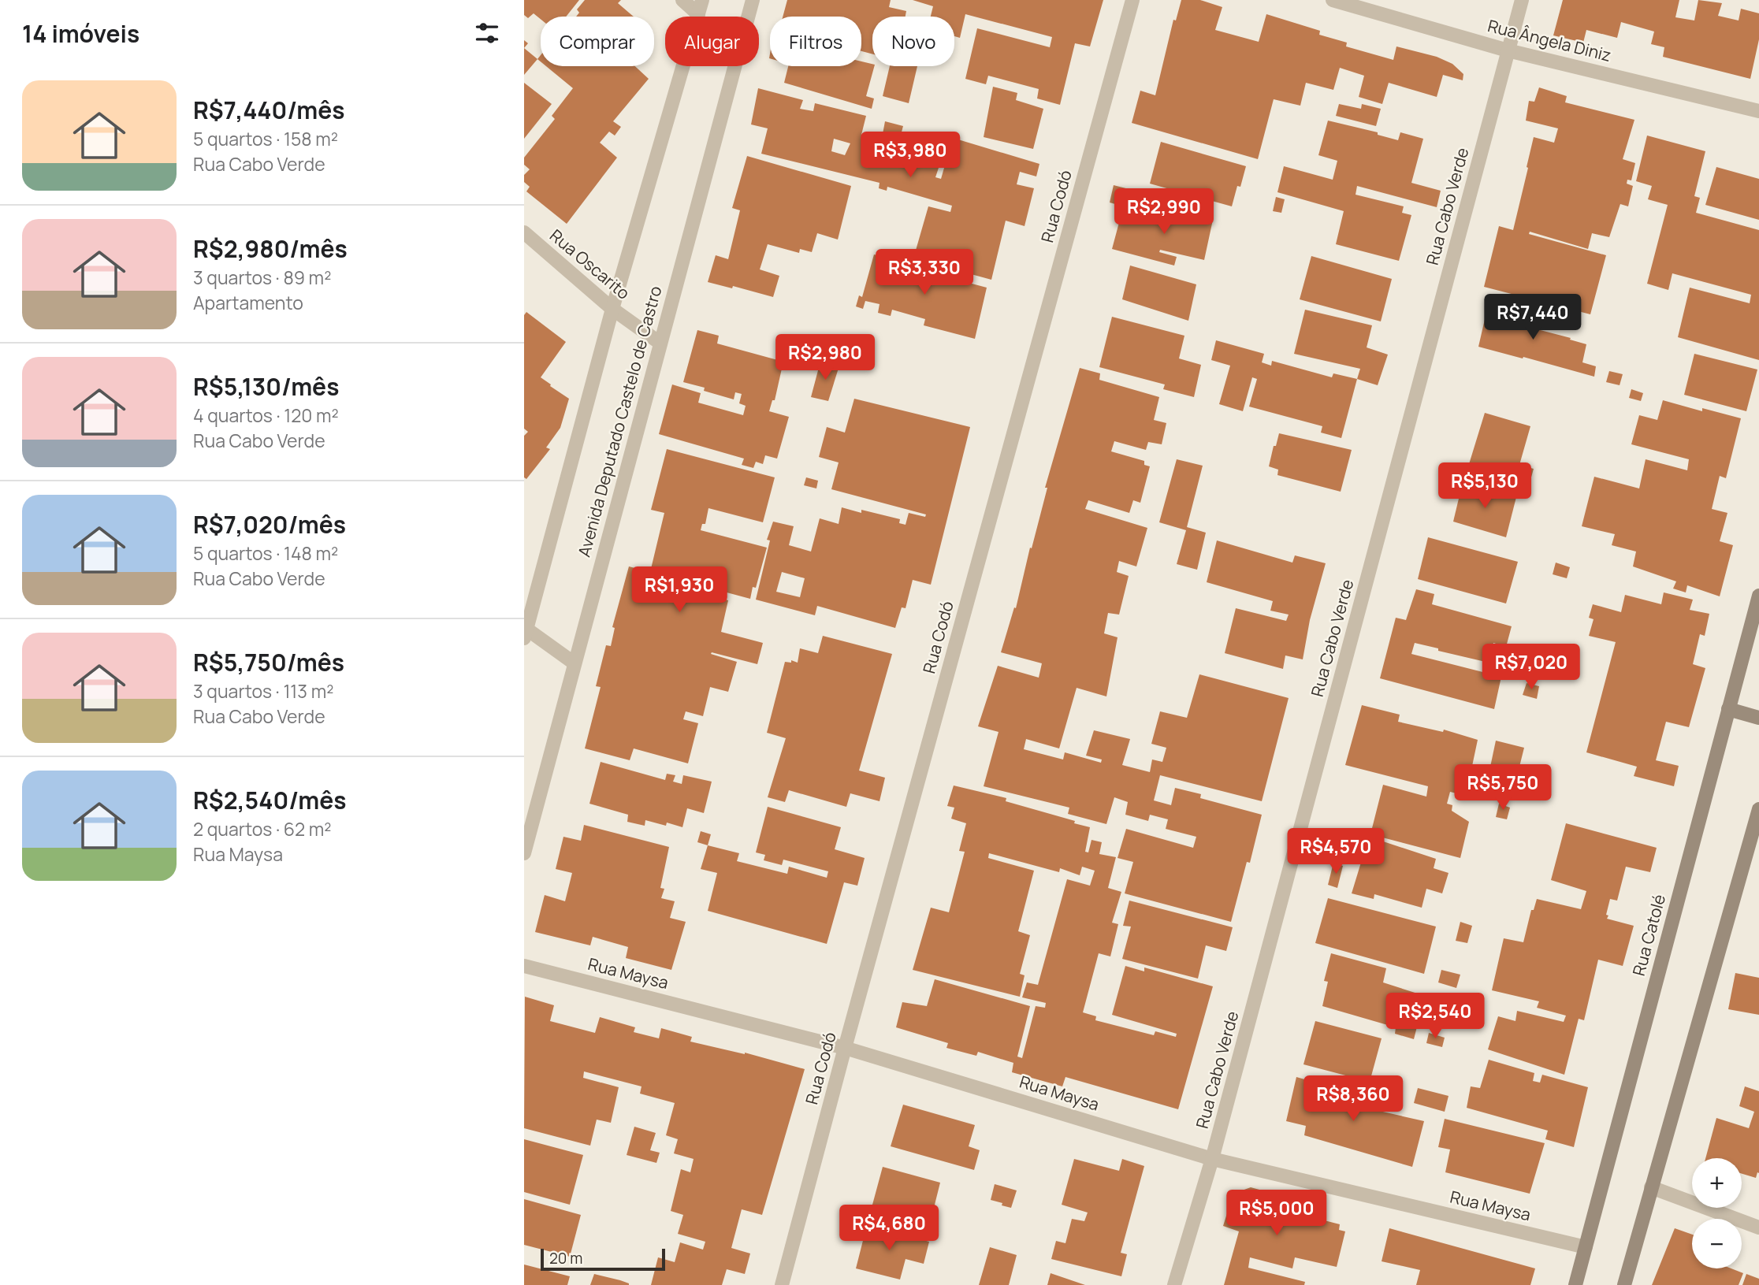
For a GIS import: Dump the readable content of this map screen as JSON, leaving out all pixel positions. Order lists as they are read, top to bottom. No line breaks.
{"streets":{"street":["Rua Ângela Diniz","Rua Codó","Rua Cabo Verde","Rua Oscarito","Avenida Deputado Castelo de Castro","Rua Catolé","Rua Maysa"]},"crossings":[["Rua Ângela Diniz","Rua Cabo Verde"],["Rua Codó","Rua Maysa"],["Rua Cabo Verde","Rua Maysa"],["Rua Oscarito","Avenida Deputado Castelo de Castro"],["Rua Catolé","Rua Maysa"]],"scale_bar":"20 m","page":{"heading":"14 imóveis","chip":["Comprar","Alugar","Filtros","Novo"],"list":[{"name":"R$7,440/mês","note":"5 quartos · 158 m² · Rua Cabo Verde"},{"name":"R$2,980/mês","note":"3 quartos · 89 m² · Apartamento"},{"name":"R$5,130/mês","note":"4 quartos · 120 m² · Rua Cabo Verde"},{"name":"R$7,020/mês","note":"5 quartos · 148 m² · Rua Cabo Verde"},{"name":"R$5,750/mês","note":"3 quartos · 113 m² · Rua Cabo Verde"},{"name":"R$2,540/mês","note":"2 quartos · 62 m² · Rua Maysa"}],"price":["R$3,980","R$2,990","R$3,330","R$7,440","R$2,980","R$5,130","R$1,930","R$7,020","R$5,750","R$4,570","R$2,540","R$8,360","R$5,000","R$4,680"],"map_buttons":["+","−"],"scale":"20 m"}}
